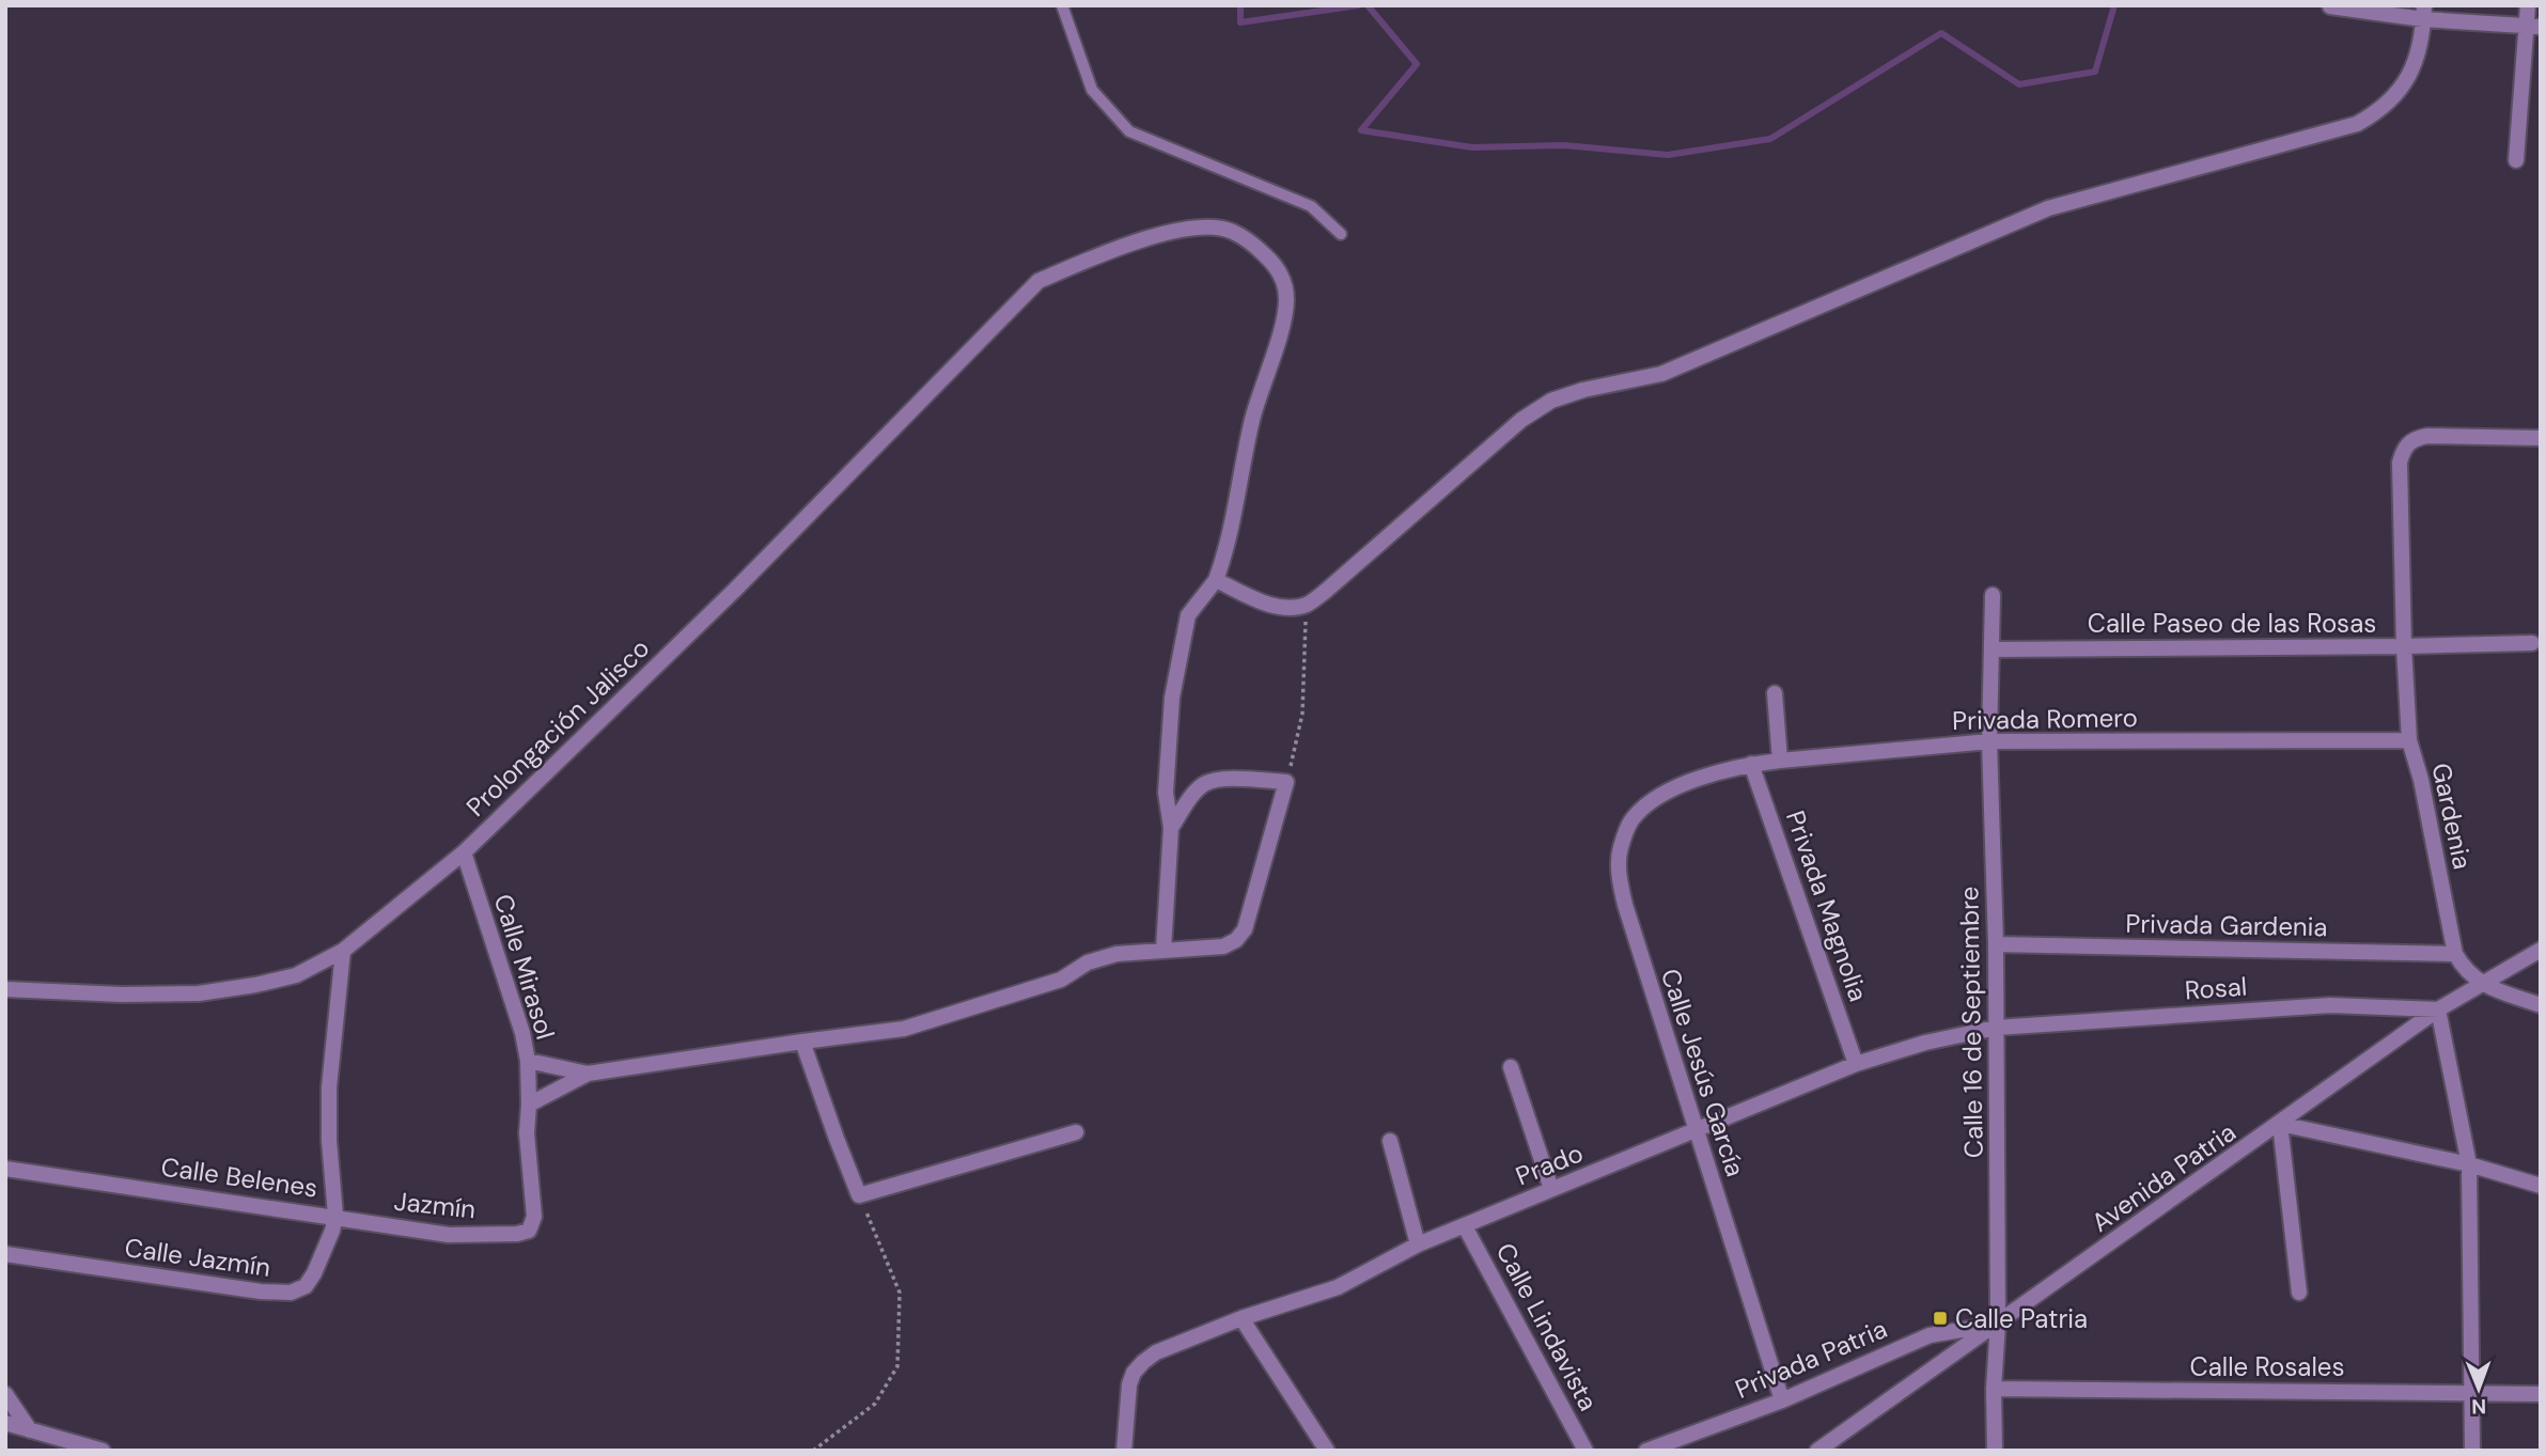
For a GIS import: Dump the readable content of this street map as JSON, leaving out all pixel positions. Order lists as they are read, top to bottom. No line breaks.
{"streets":{"street":["Calle Paseo de las Rosas","Privada Romero","Prolongación Jalisco","Gardenia","Privada Magnolia","Privada Gardenia","Calle Mirasol","Rosal","Calle 16 de Septiembre","Calle Jesús García","Prado","Calle Belenes","Avenida Patria","Jazmín","Calle Jazmín","Calle Lindavista","Privada Patria","Calle Rosales"]},"crossings":[["Calle Paseo de las Rosas","Gardenia"],["Calle Paseo de las Rosas","Calle 16 de Septiembre"],["Privada Romero","Gardenia"],["Privada Romero","Privada Magnolia"],["Privada Romero","Calle 16 de Septiembre"],["Privada Romero","Calle Jesús García"],["Prolongación Jalisco","Calle Mirasol"],["Prolongación Jalisco","Calle Belenes"],["Gardenia","Privada Gardenia"],["Gardenia","Avenida Patria"],["Privada Magnolia","Prado"],["Privada Gardenia","Calle 16 de Septiembre"],["Calle Mirasol","Jazmín"],["Rosal","Calle 16 de Septiembre"],["Rosal","Prado"],["Rosal","Avenida Patria"],["Calle 16 de Septiembre","Prado"],["Calle 16 de Septiembre","Avenida Patria"],["Calle 16 de Septiembre","Privada Patria"],["Calle 16 de Septiembre","Calle Rosales"],["Calle Jesús García","Prado"],["Calle Jesús García","Privada Patria"],["Prado","Calle Lindavista"],["Calle Belenes","Jazmín"],["Calle Belenes","Calle Jazmín"],["Avenida Patria","Privada Patria"],["Jazmín","Calle Jazmín"]],"places":{"transit":["Calle Patria"]},"north":"bottom"}
